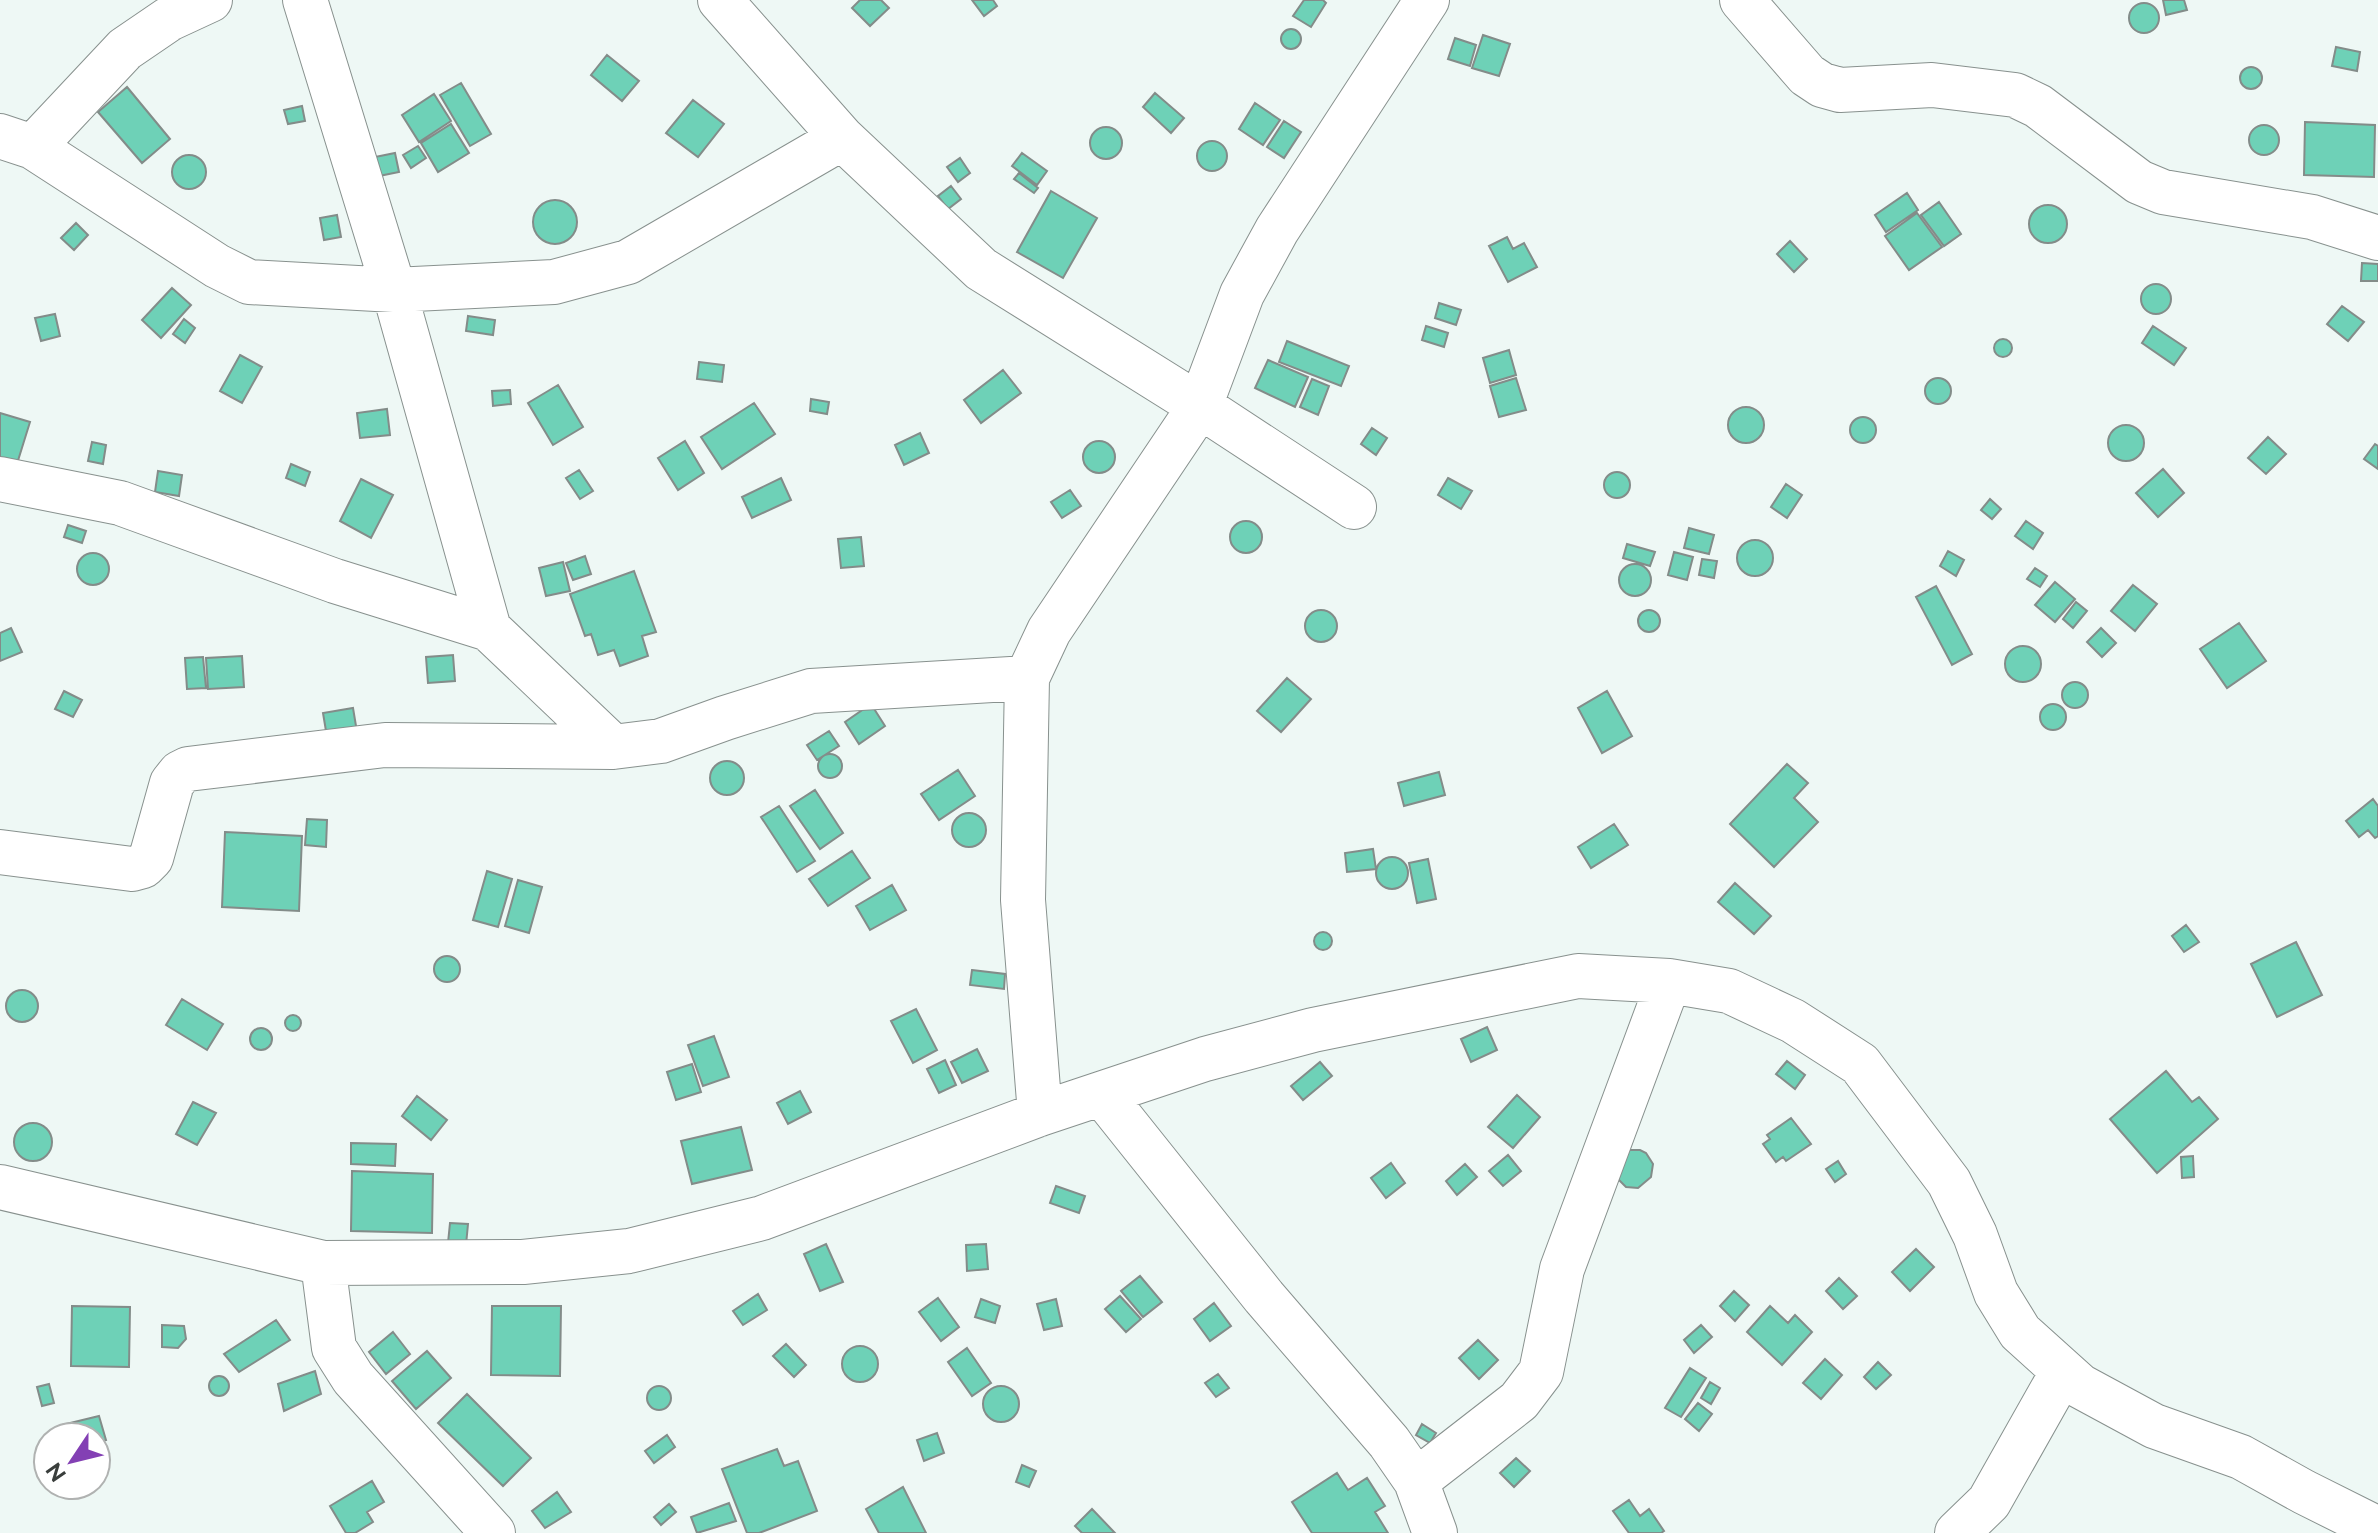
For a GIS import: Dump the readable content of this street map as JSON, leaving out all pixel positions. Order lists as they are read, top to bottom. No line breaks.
{"north":"bottom left"}
